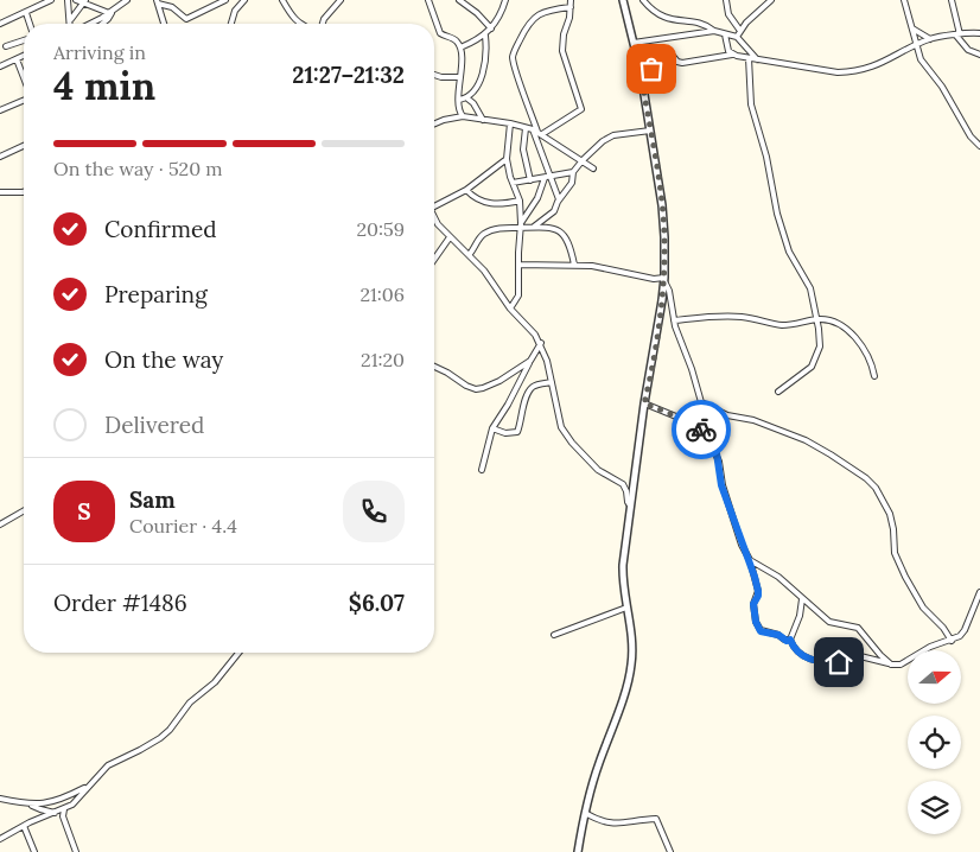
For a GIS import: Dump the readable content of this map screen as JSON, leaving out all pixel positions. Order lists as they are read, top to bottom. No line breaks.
{"north":"right","page":{"heading":["4 min","Arriving in","21:27–21:32"],"panel":["Sam","Courier · 4.4","Order #1486","$6.07"],"bar":"On the way · 520 m","list":[["Confirmed","20:59"],["Preparing","21:06"],["On the way","21:20"],"Delivered"],"round":"S"}}
